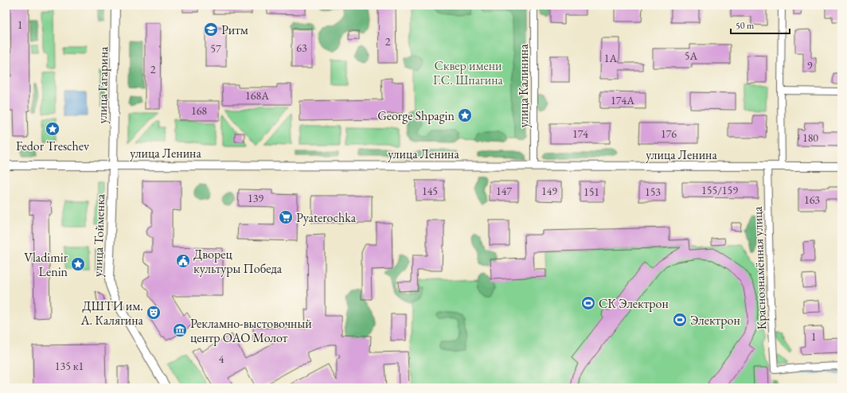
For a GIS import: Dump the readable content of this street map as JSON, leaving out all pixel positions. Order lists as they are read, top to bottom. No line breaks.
{"streets":{"street":["улица Гагарина","улица Калинина","улица Ленина","улица Тойменка","Краснознамённая улица"]},"crossings":[["улица Гагарина","улица Ленина"],["улица Гагарина","улица Тойменка"],["улица Калинина","улица Ленина"],["улица Ленина","улица Тойменка"],["улица Ленина","Краснознамённая улица"]],"parks":["Сквер имени Г.С. Шпагина"],"places":{"school or university":["Ритм"],"place":["George Shpagin","Fedor Treschev","Vladimir Lenin"],"supermarket":["Pyaterochka"],"public building":["Дворец культуры Победа"],"sports":["СК Электрон","Электрон"],"theatre":["ДШТИ им. А. Калягина"],"museum":["Рекламно-выстовочный центр ОАО Молот"]},"house_numbers":["1","2","63","57","5А","1А","9","2","168А","174А","168","174","176","180","155/159","145","147","149","151","153","139","163","1","4","135 к1"],"scale_bar":"50 m"}
